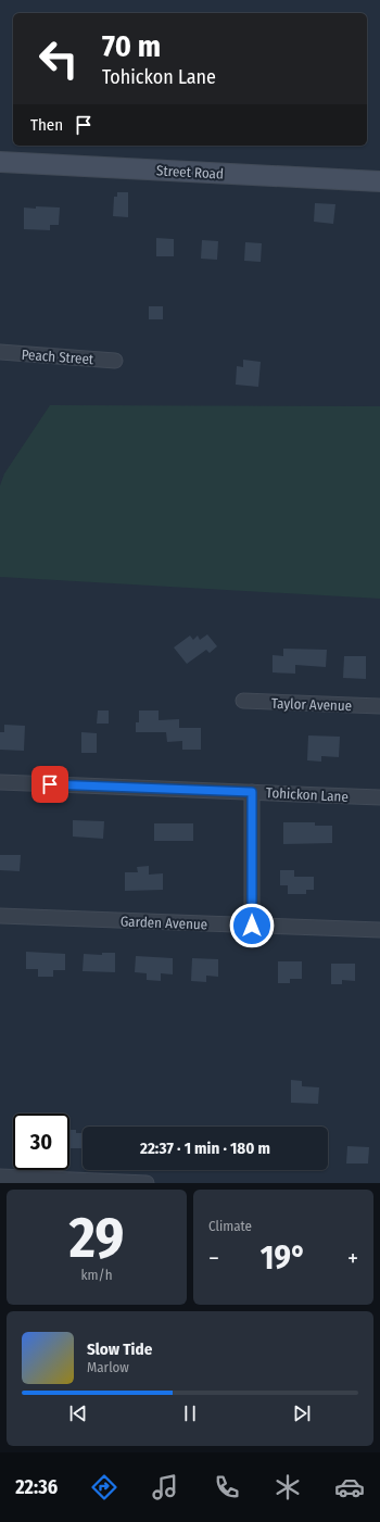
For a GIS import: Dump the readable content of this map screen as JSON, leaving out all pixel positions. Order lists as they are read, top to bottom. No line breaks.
{"streets":{"main road":["Street Road"],"street":["Peach Street","Taylor Avenue","Tohickon Lane","Garden Avenue"]},"page":{"turn":["70 m","Tohickon Lane"],"then":"Then","limit":"30","trip":"22:37 · 1 min · 180 m","tile":[["29","km/h"],"Climate"],"heat":["−","19°","+"],"song":["Slow Tide","Marlow"],"tabs":"22:36"}}
